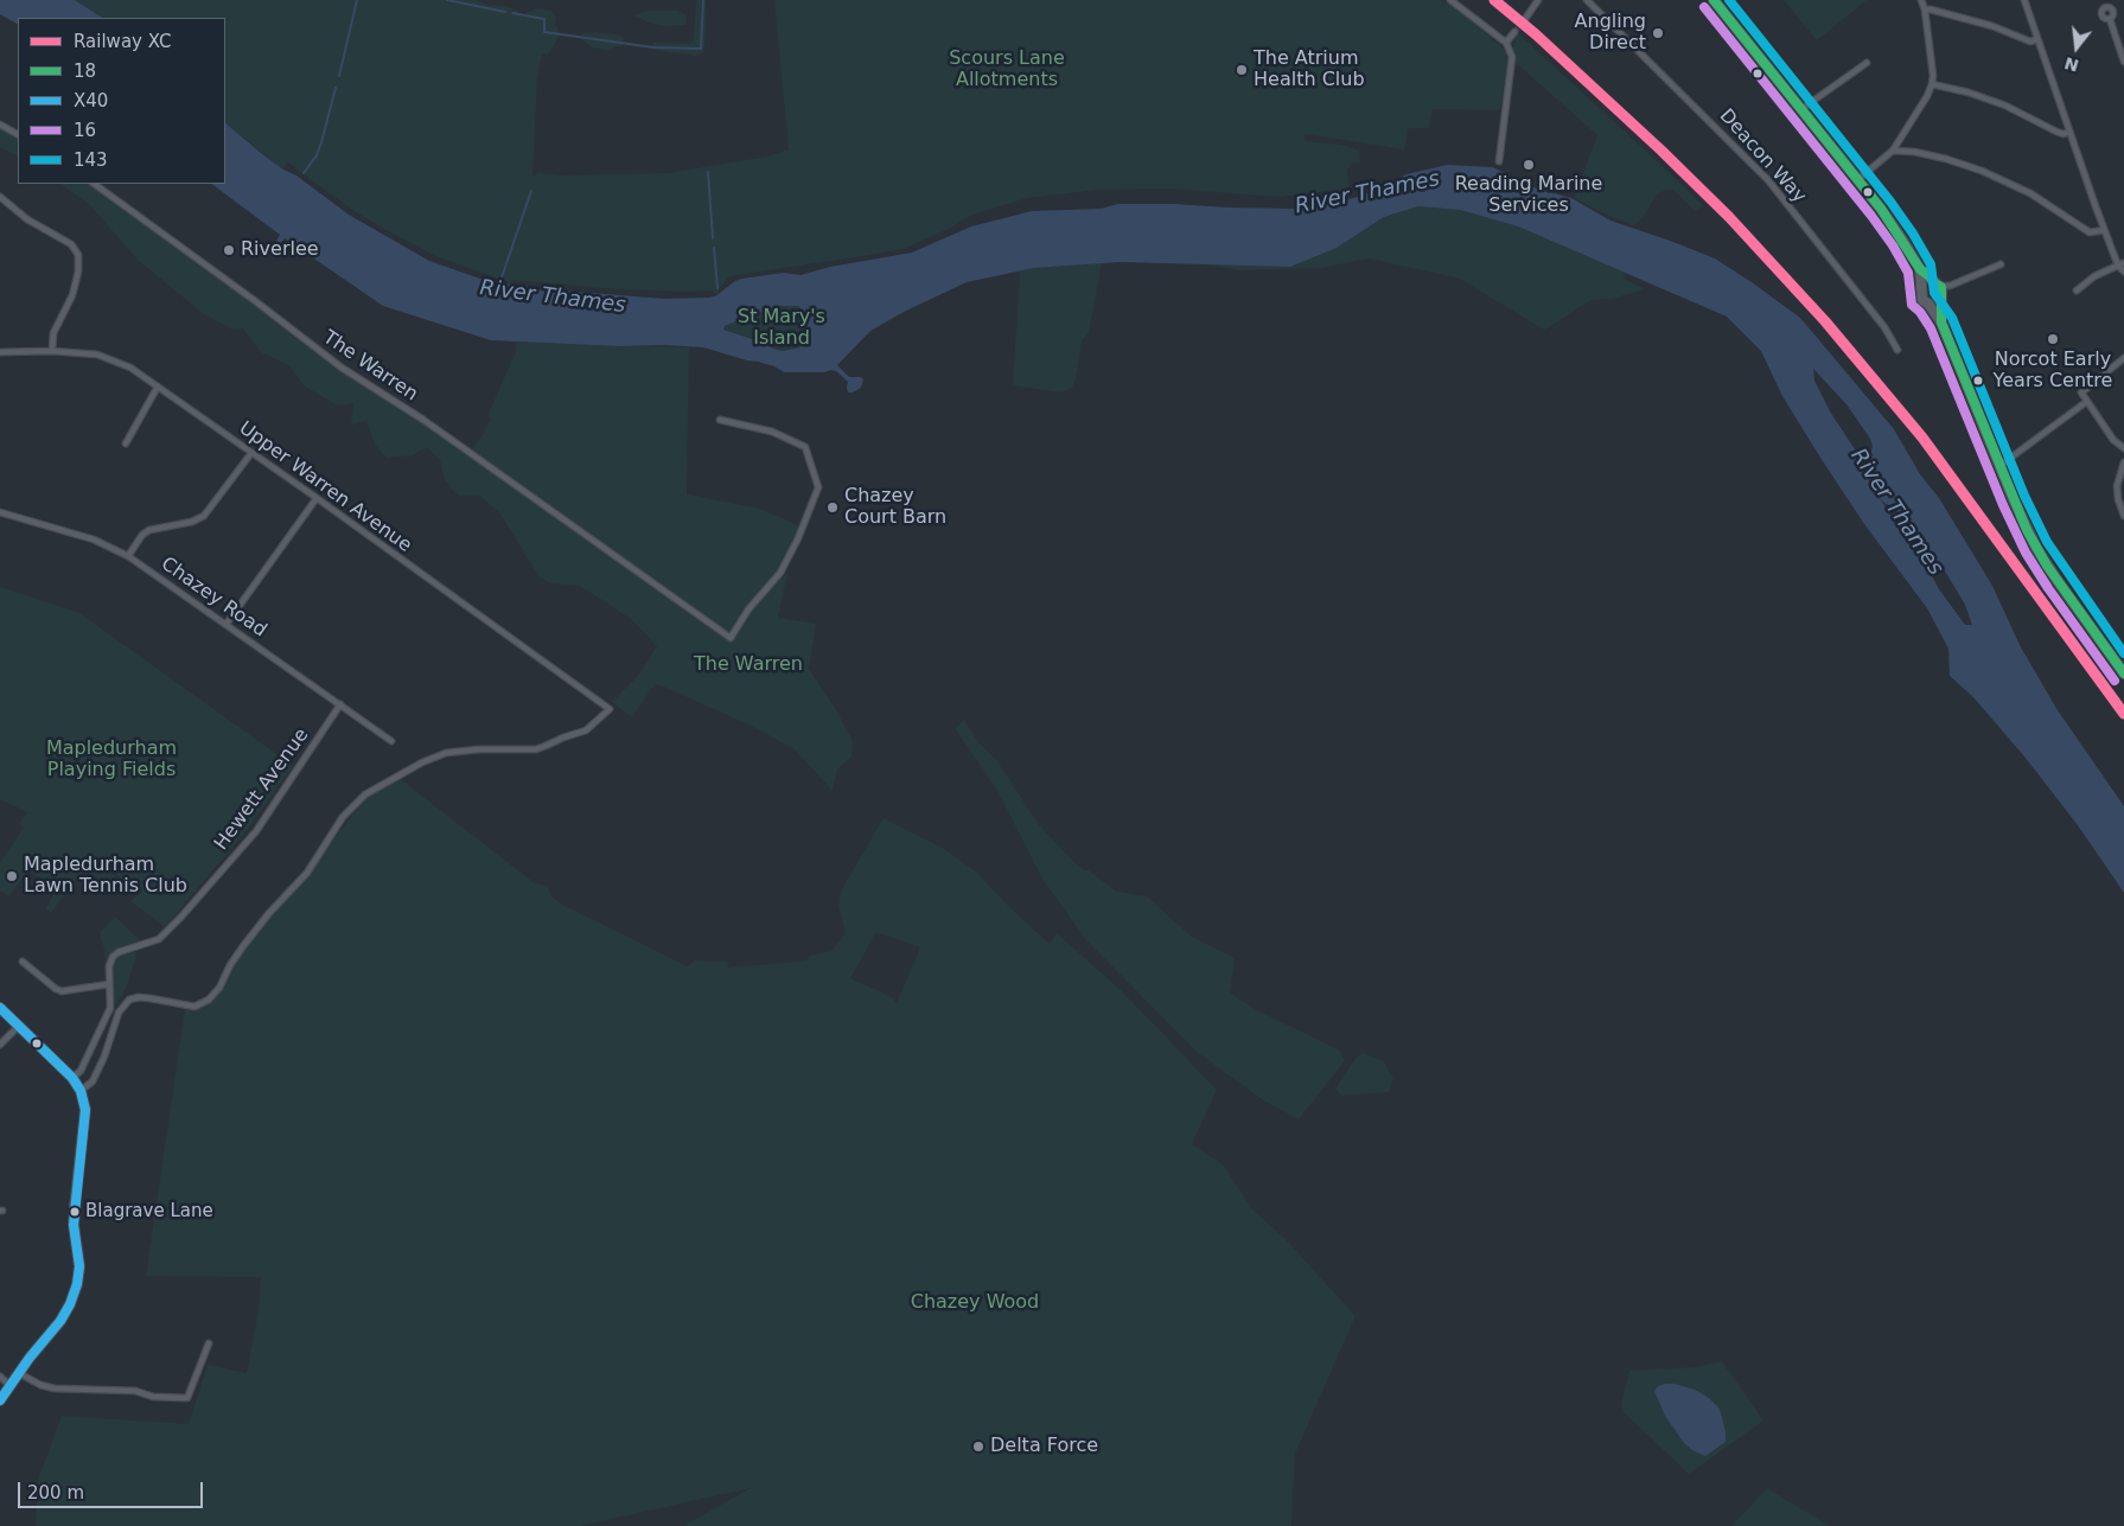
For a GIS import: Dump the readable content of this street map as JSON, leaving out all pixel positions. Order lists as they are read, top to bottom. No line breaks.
{"streets":{"street":["Deacon Way","The Warren","Upper Warren Avenue","Chazey Road","Hewett Avenue"]},"crossings":[["Chazey Road","Hewett Avenue"]],"water":["River Thames"],"parks":["Scours Lane Allotments","St Mary's Island","The Warren","Mapledurham Playing Fields","Chazey Wood"],"places":["Angling Direct","The Atrium Health Club","Reading Marine Services","Riverlee","Norcot Early Years Centre","Chazey Court Barn","Mapledurham Lawn Tennis Club","Blagrave Lane","Delta Force"],"lines":["rail line XC","transit line 18","transit line 143","transit line 16","transit line X40"],"legend":["Railway XC","18","X40","16","143"],"scale_bar":"200 m","north":"bottom"}
